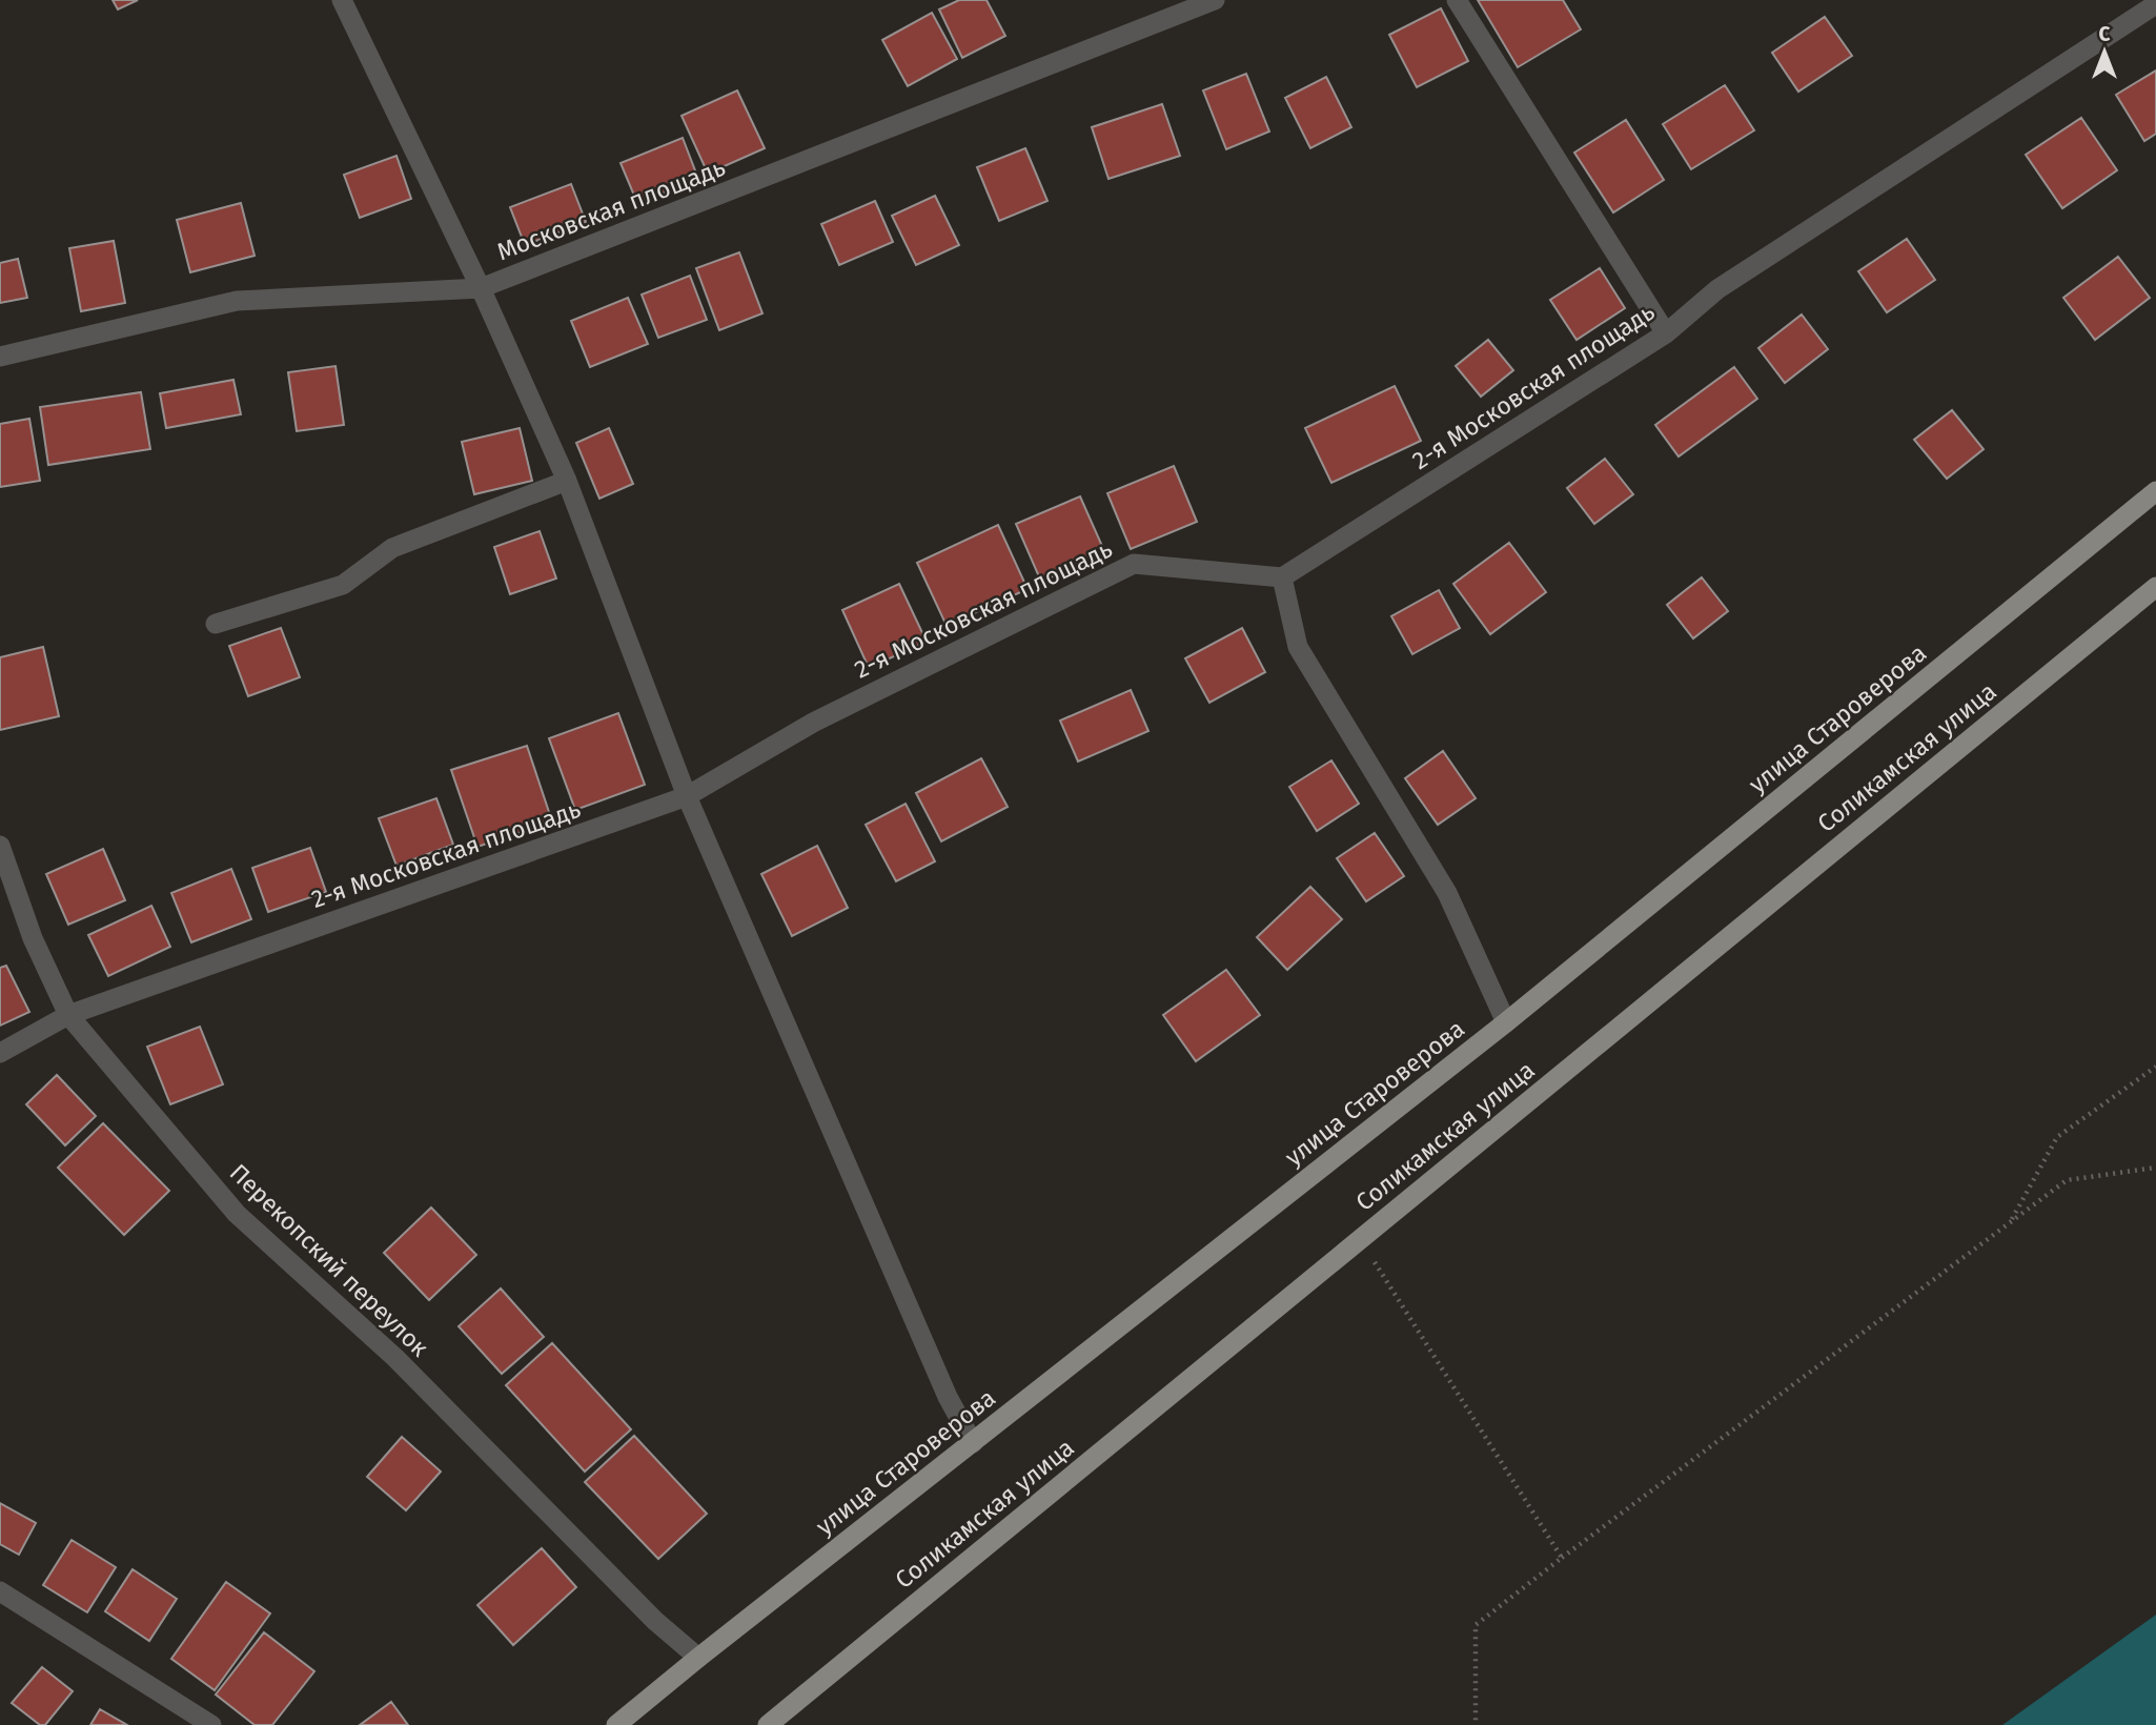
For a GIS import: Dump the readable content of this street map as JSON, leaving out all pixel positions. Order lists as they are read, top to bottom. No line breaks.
{"streets":{"main road":["улица Староверова","Соликамская улица"],"street":["Московская площадь","2-я Московская площадь","Перекопский переулок"]},"crossings":[["2-я Московская площадь","Перекопский переулок"],["улица Староверова","Перекопский переулок"]],"north":"top"}
